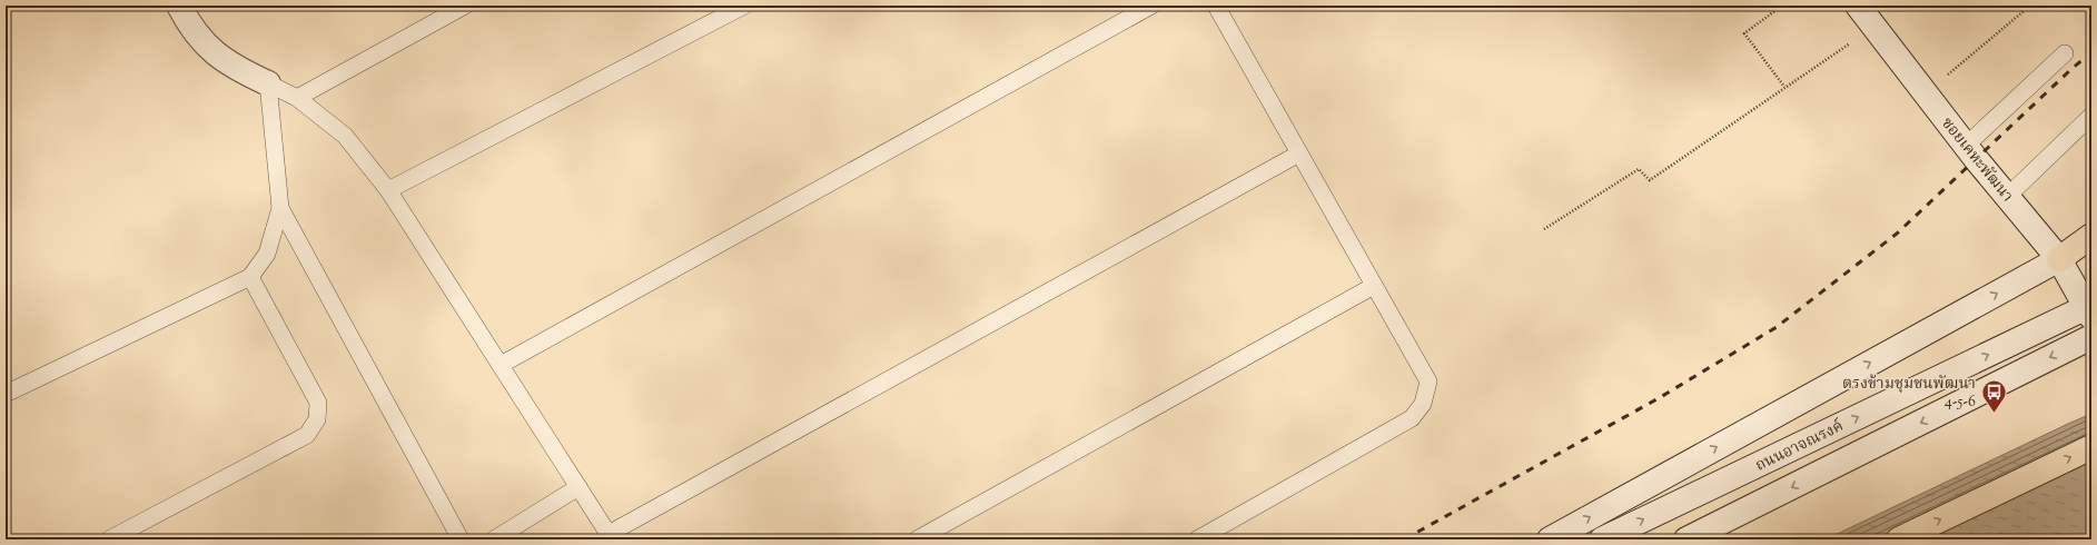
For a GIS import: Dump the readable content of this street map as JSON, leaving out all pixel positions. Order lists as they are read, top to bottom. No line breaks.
{"streets":{"main road":["ซอยเคหะพัฒนา","ถนนอาจณรงค์"]},"crossings":[["ซอยเคหะพัฒนา","ถนนอาจณรงค์"]],"places":{"bus stop":["ตรงข้ามชุมชนพัฒนา 4-5-6"]}}
